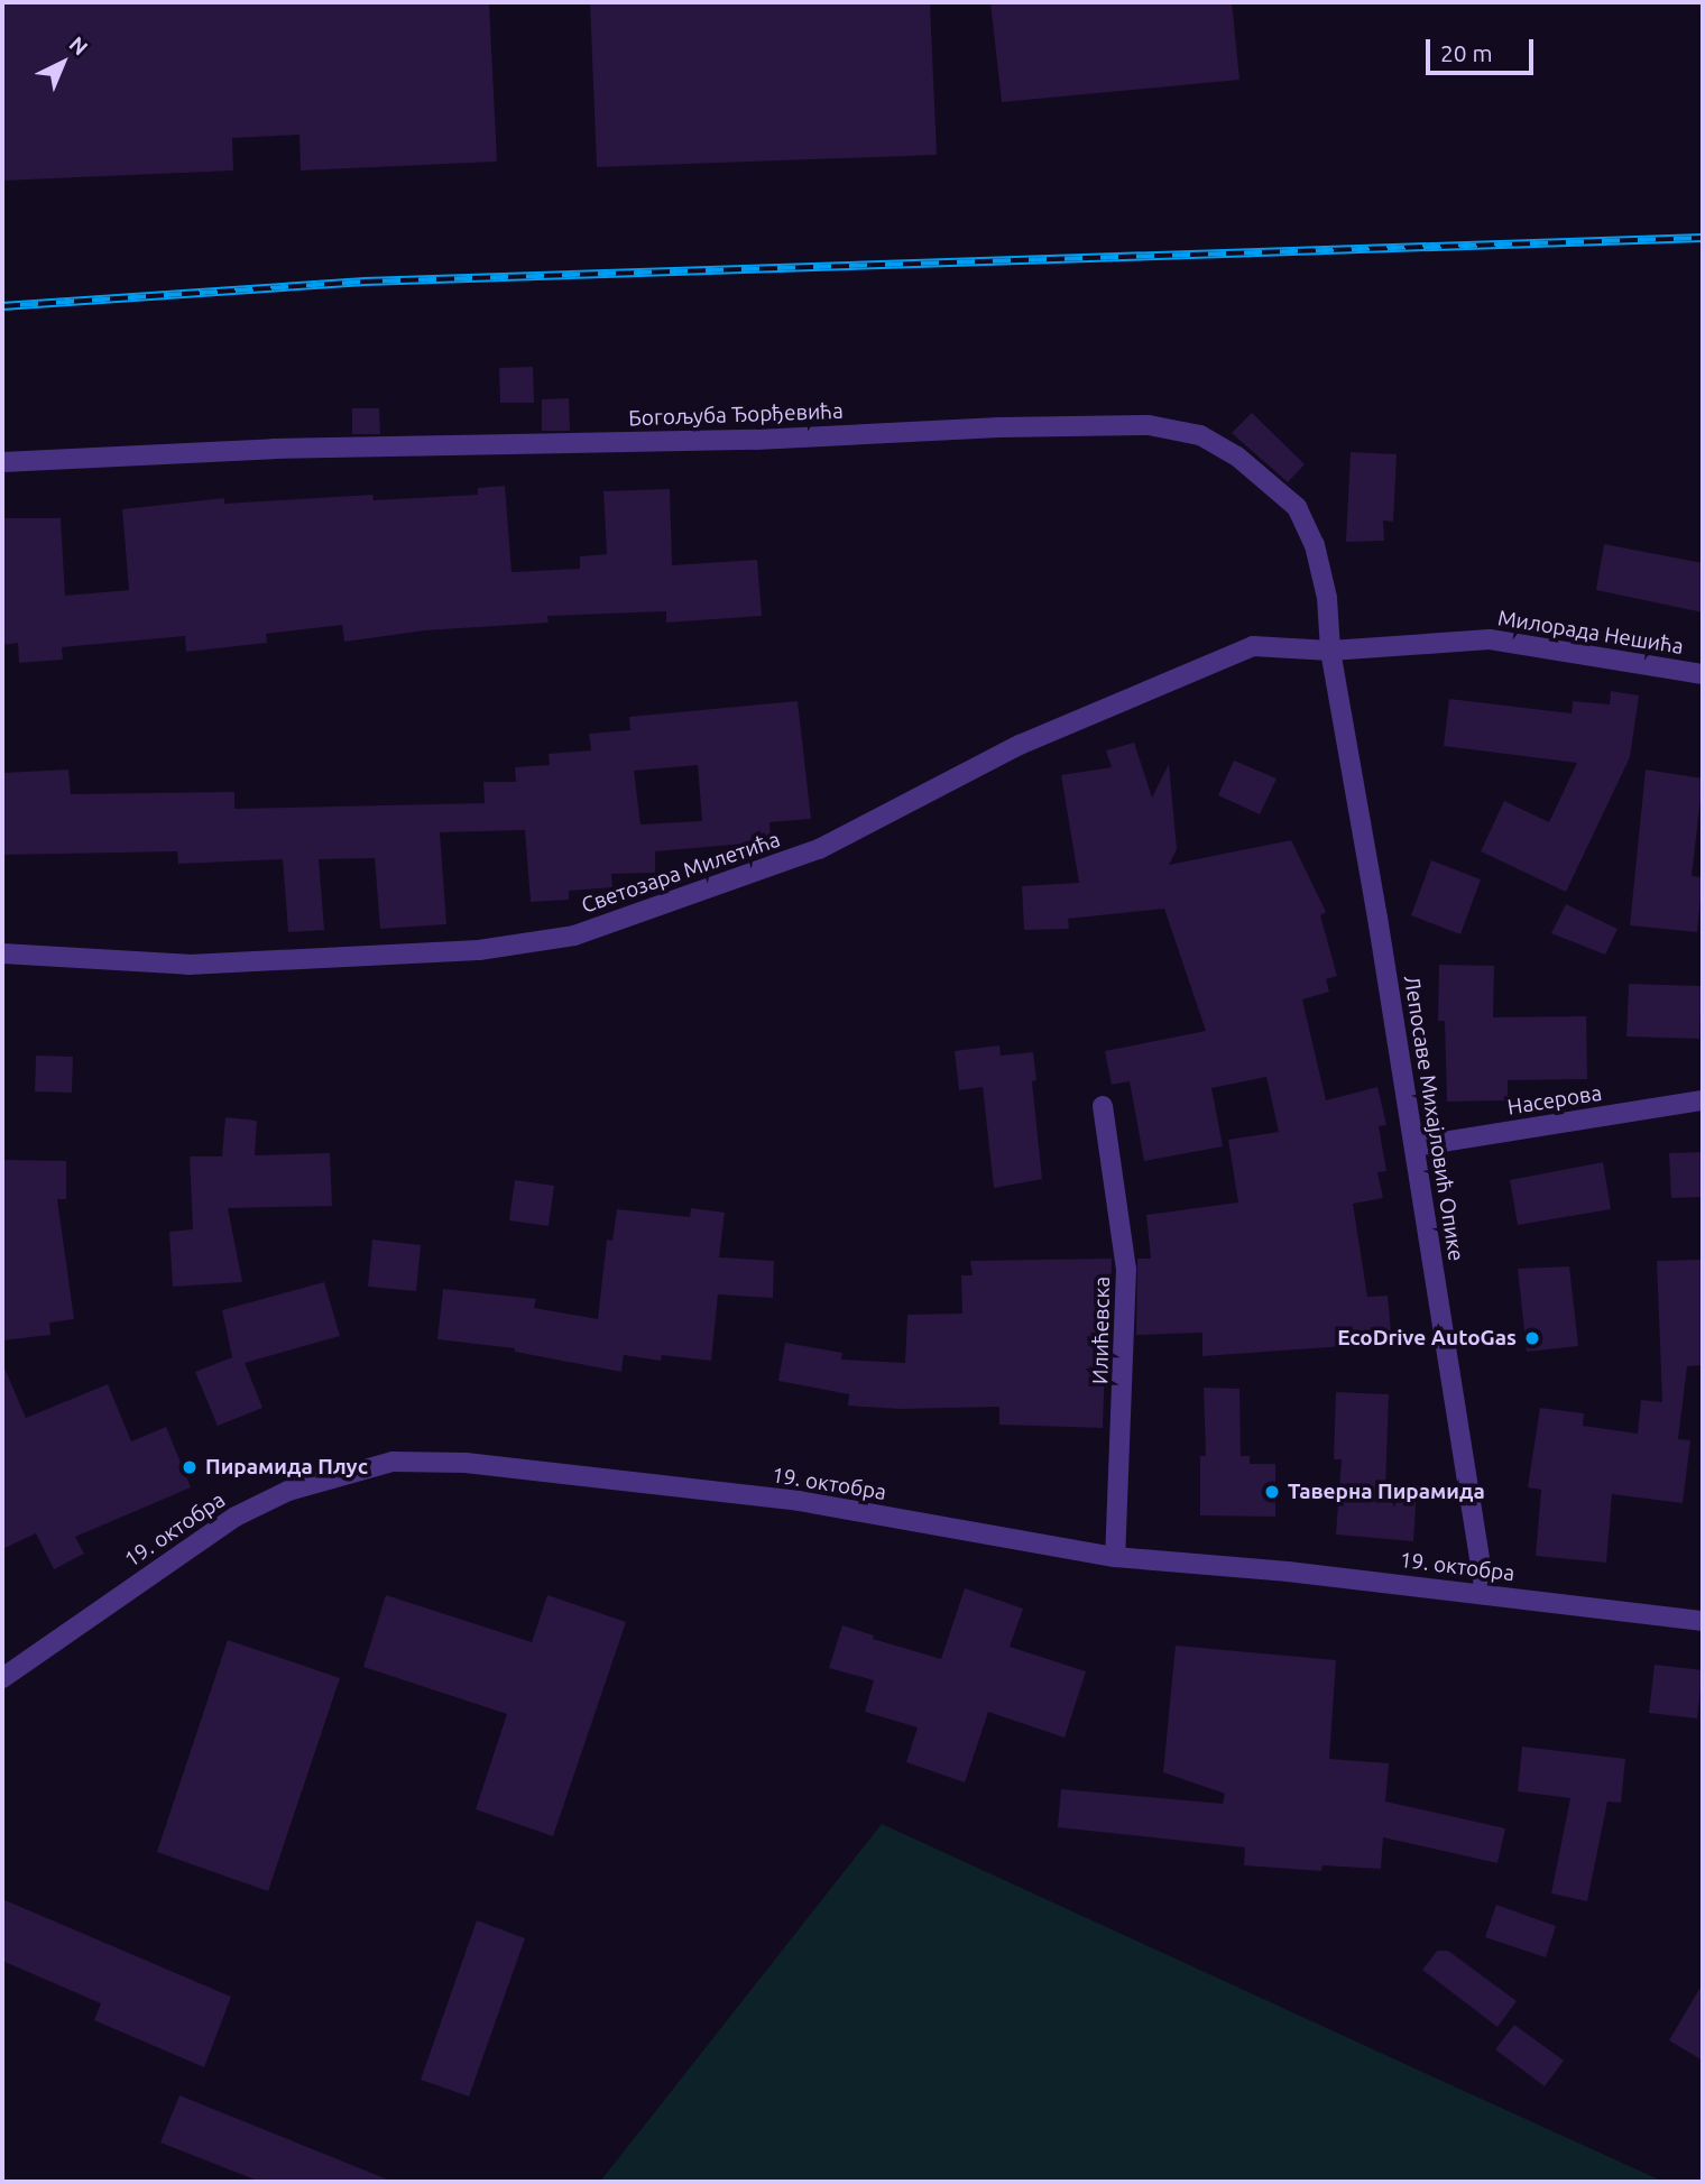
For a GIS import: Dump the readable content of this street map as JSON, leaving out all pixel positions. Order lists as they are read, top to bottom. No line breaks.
{"streets":{"street":["Богољуба Ђорђевића","Милорада Нешића","Светозара Милетића","Насерова","Лепосаве Михајловић Опике","Илићевска","19. октобра"]},"crossings":[["Богољуба Ђорђевића","Милорада Нешића"],["Богољуба Ђорђевића","Светозара Милетића"],["Богољуба Ђорђевића","Лепосаве Михајловић Опике"],["Милорада Нешића","Светозара Милетића"],["Милорада Нешића","Лепосаве Михајловић Опике"],["Светозара Милетића","Лепосаве Михајловић Опике"],["Насерова","Лепосаве Михајловић Опике"],["Лепосаве Михајловић Опике","19. октобра"],["Илићевска","19. октобра"]],"places":["EcoDrive AutoGas","Пирамида Плус","Таверна Пирамида"],"scale_bar":"20 m","north":"top right"}
